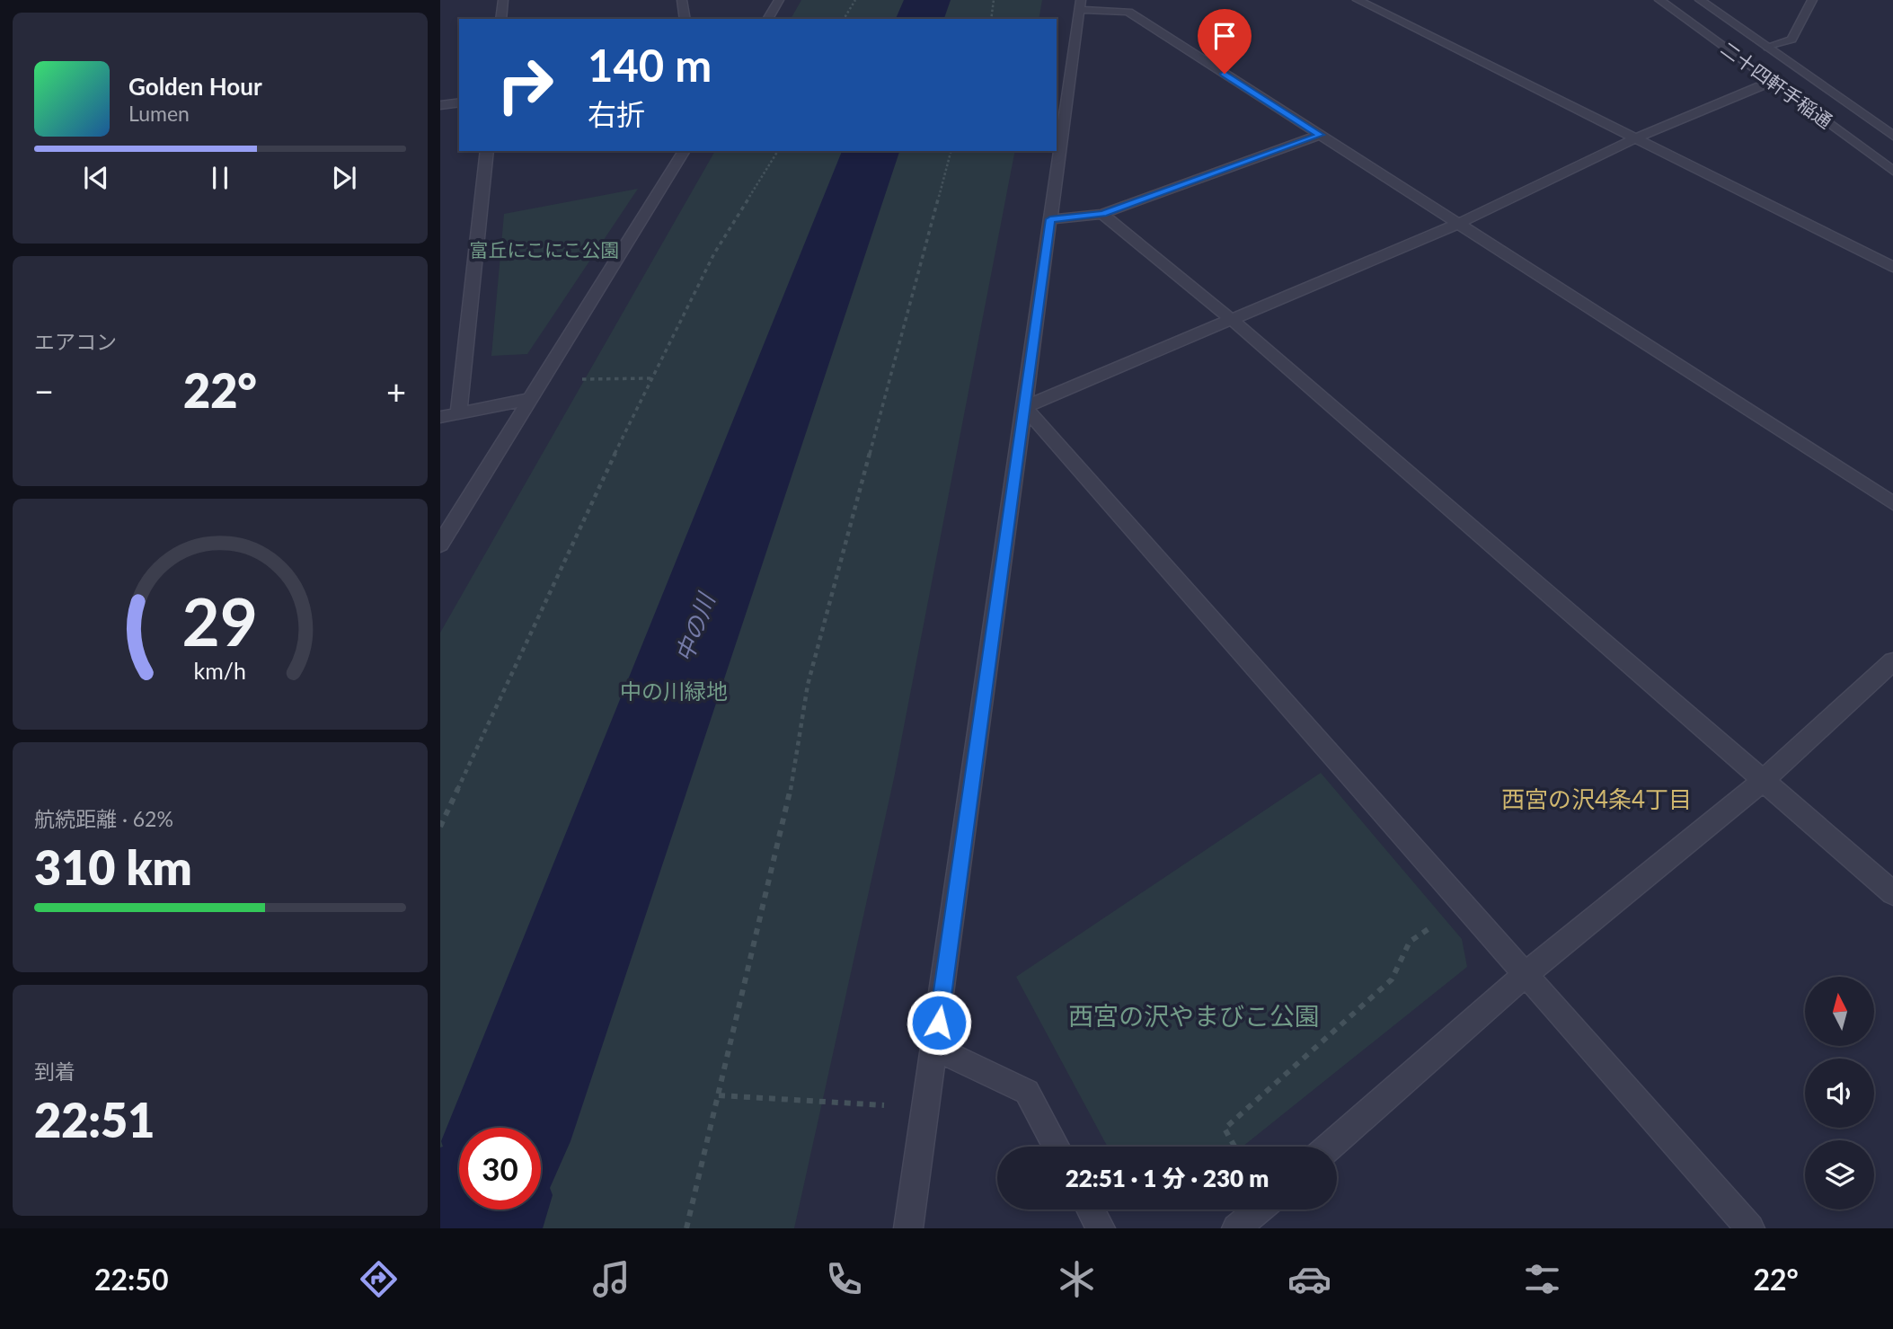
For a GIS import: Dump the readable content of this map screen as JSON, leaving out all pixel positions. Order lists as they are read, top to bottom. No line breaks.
{"streets":{"street":["二十四軒手稲通"]},"districts":["西宮の沢4条4丁目"],"water":["中の川"],"parks":["富丘にこにこ公園","中の川緑地","西宮の沢やまびこ公園"],"north":"top","page":{"turn":["140 m","右折"],"song":["Golden Hour","Lumen"],"tile":["エアコン",["航続距離 · 62%","310 km"],["到着","22:51"]],"heat":["−","22°","+"],"limit":"30","trip":"22:51 · 1 分 · 230 m","tabs":["22:50","22°"],"gauge":["29","km/h"]}}
